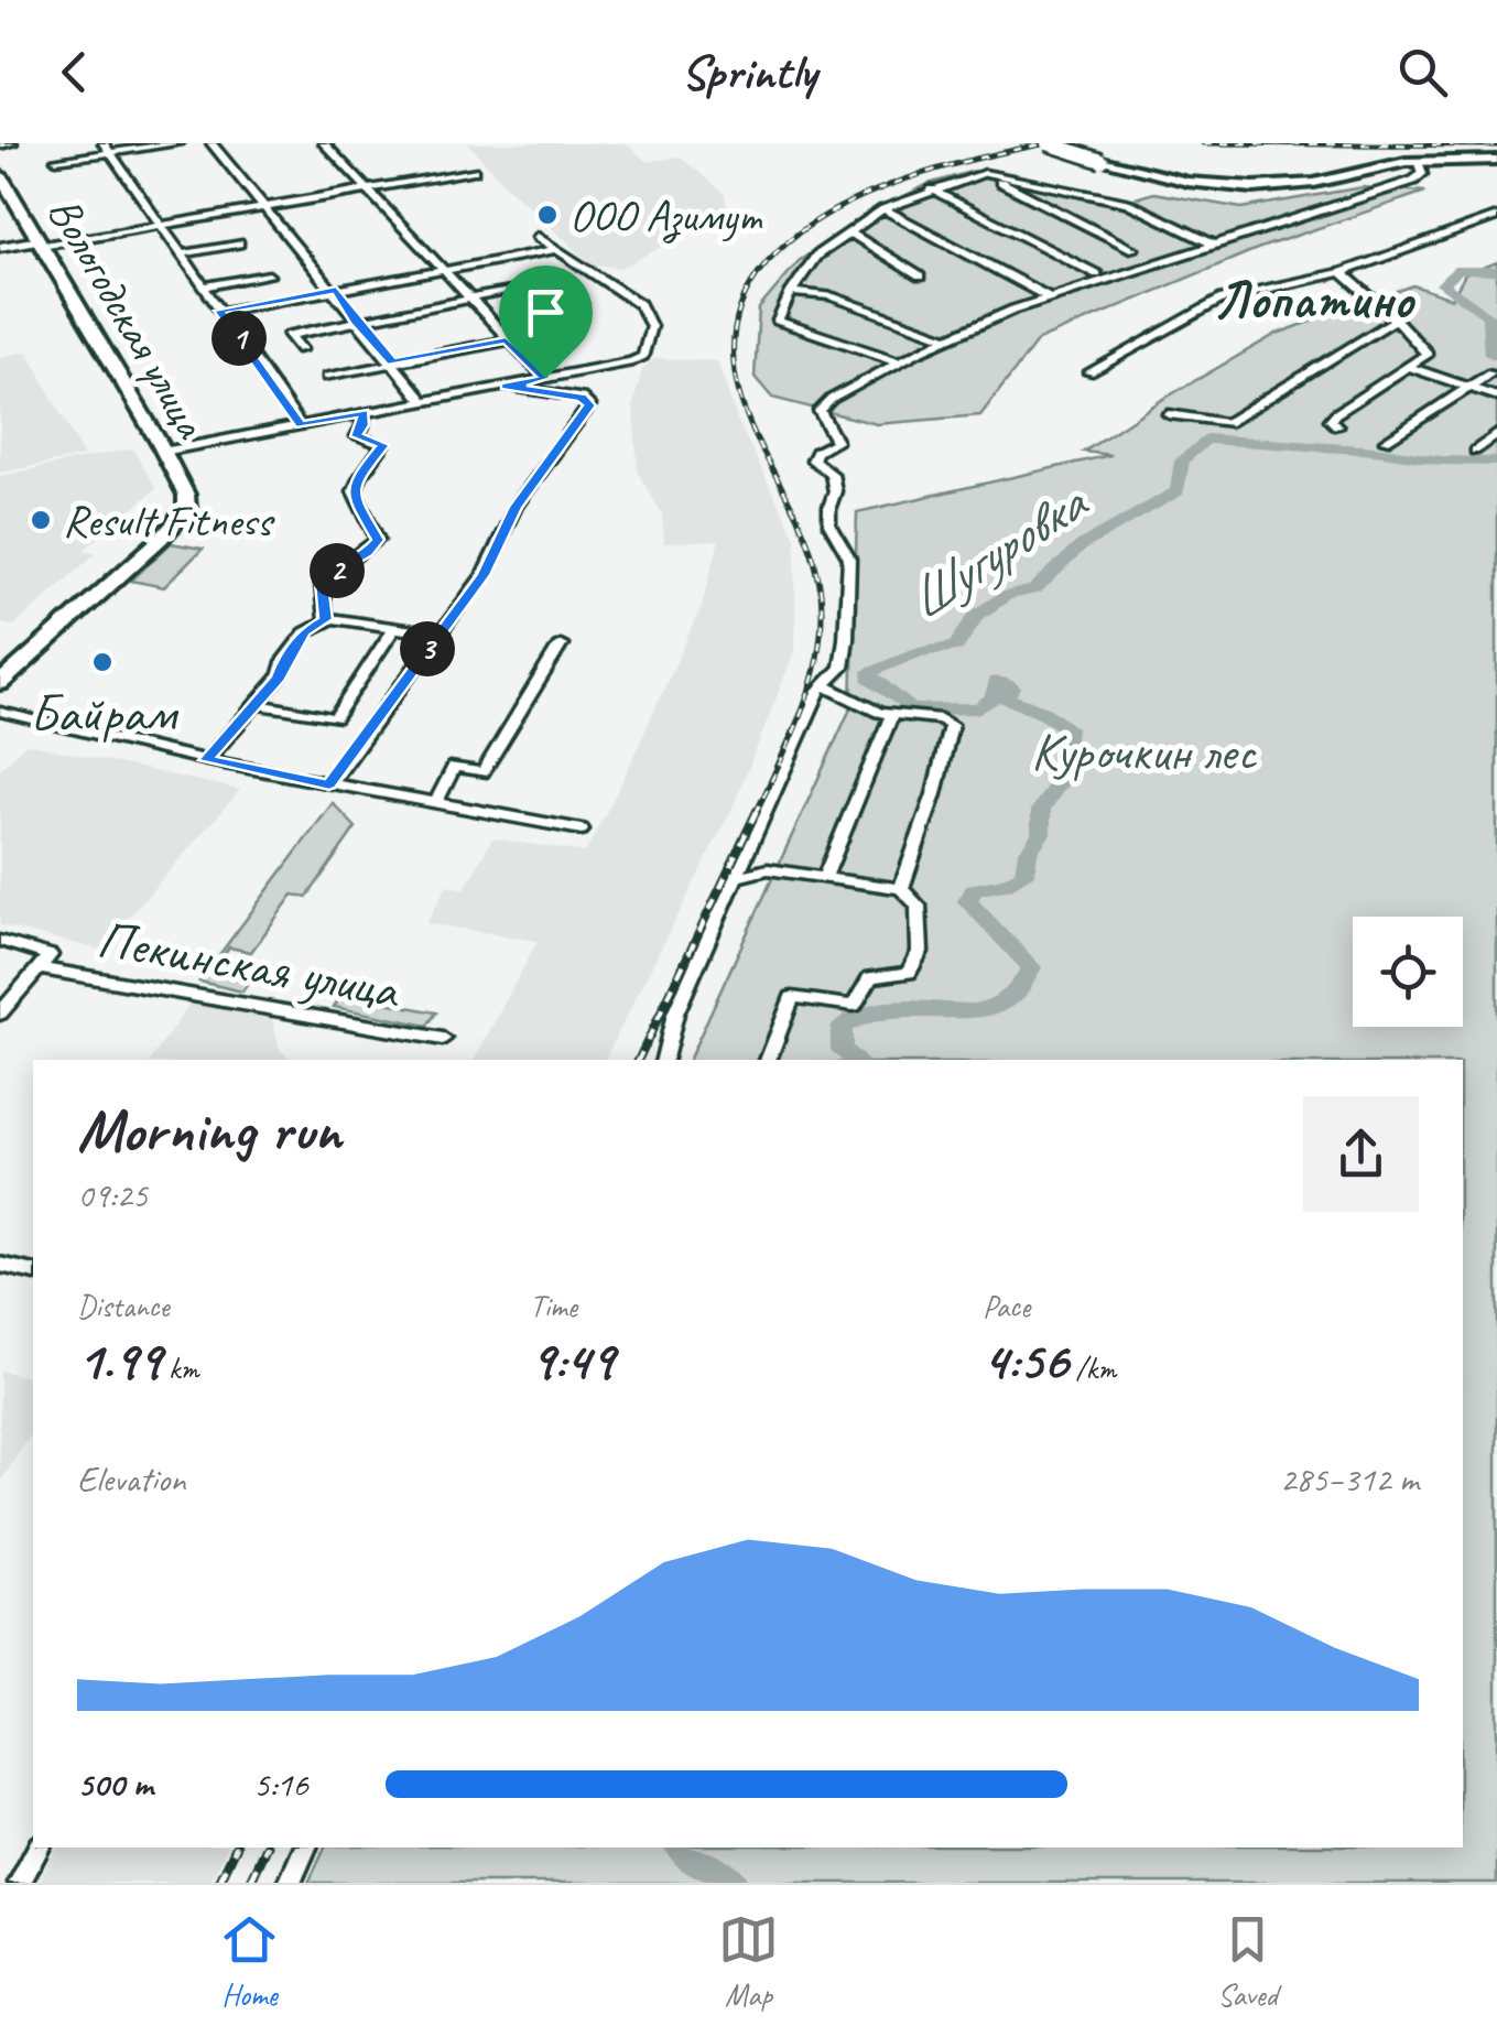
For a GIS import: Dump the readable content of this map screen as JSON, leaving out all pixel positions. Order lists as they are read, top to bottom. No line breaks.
{"streets":{"main road":["Вологодская улица"],"street":["Пекинская улица"]},"districts":["Лопатино"],"water":["Шугуровка"],"parks":["Курочкин лес"],"places":["ООО Азимут","Result Fitness","Байрам"],"page":{"header":"Sprintly","pins":["1","2","3"],"heading":["Morning run","09:25"],"stats":[["Distance","1.99 km"],["Time","9:49"],["Pace","4:56 /km"]],"chart":["Elevation","285–312 m"],"list":[{"name":"500 m","note":"5:16"}],"tabs":["Home","Map","Saved"]}}
